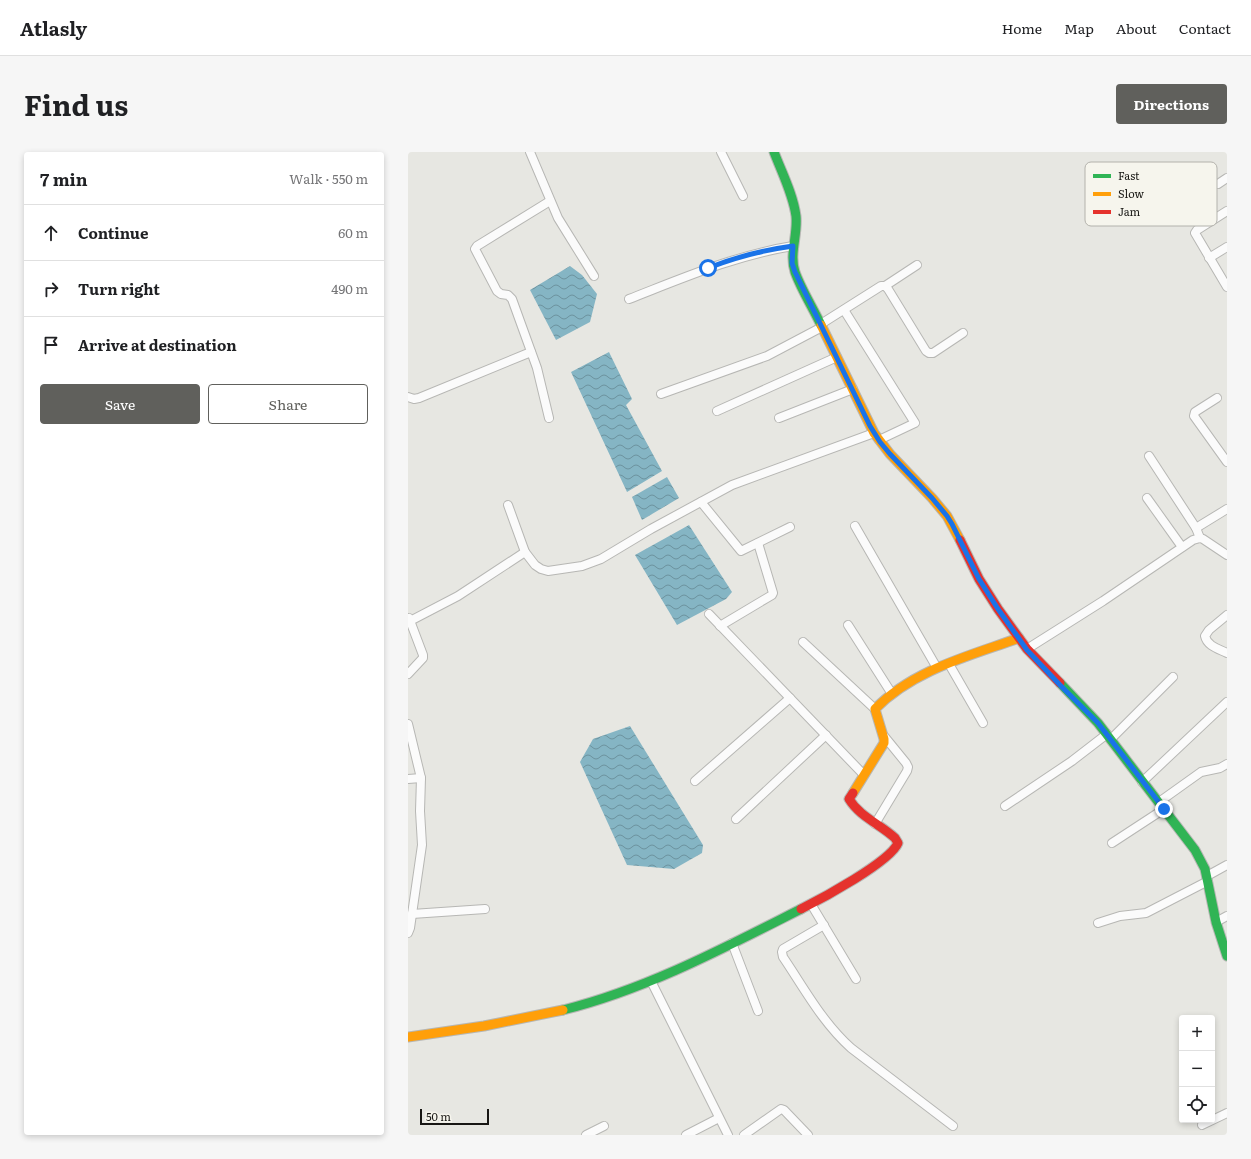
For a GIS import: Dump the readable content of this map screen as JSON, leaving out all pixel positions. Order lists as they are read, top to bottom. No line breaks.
{"legend":["Fast","Slow","Jam"],"scale_bar":"50 m","page":{"header":"Atlasly","nav":["Home","Map","About","Contact"],"title":"Find us","buttons":["Directions",["Save","Share"]],"heading":["7 min","Walk · 550 m"],"list":[["Continue","60 m"],["Turn right","490 m"],"Arrive at destination"],"map_buttons":["+","−"],"scale":"50 m"}}
